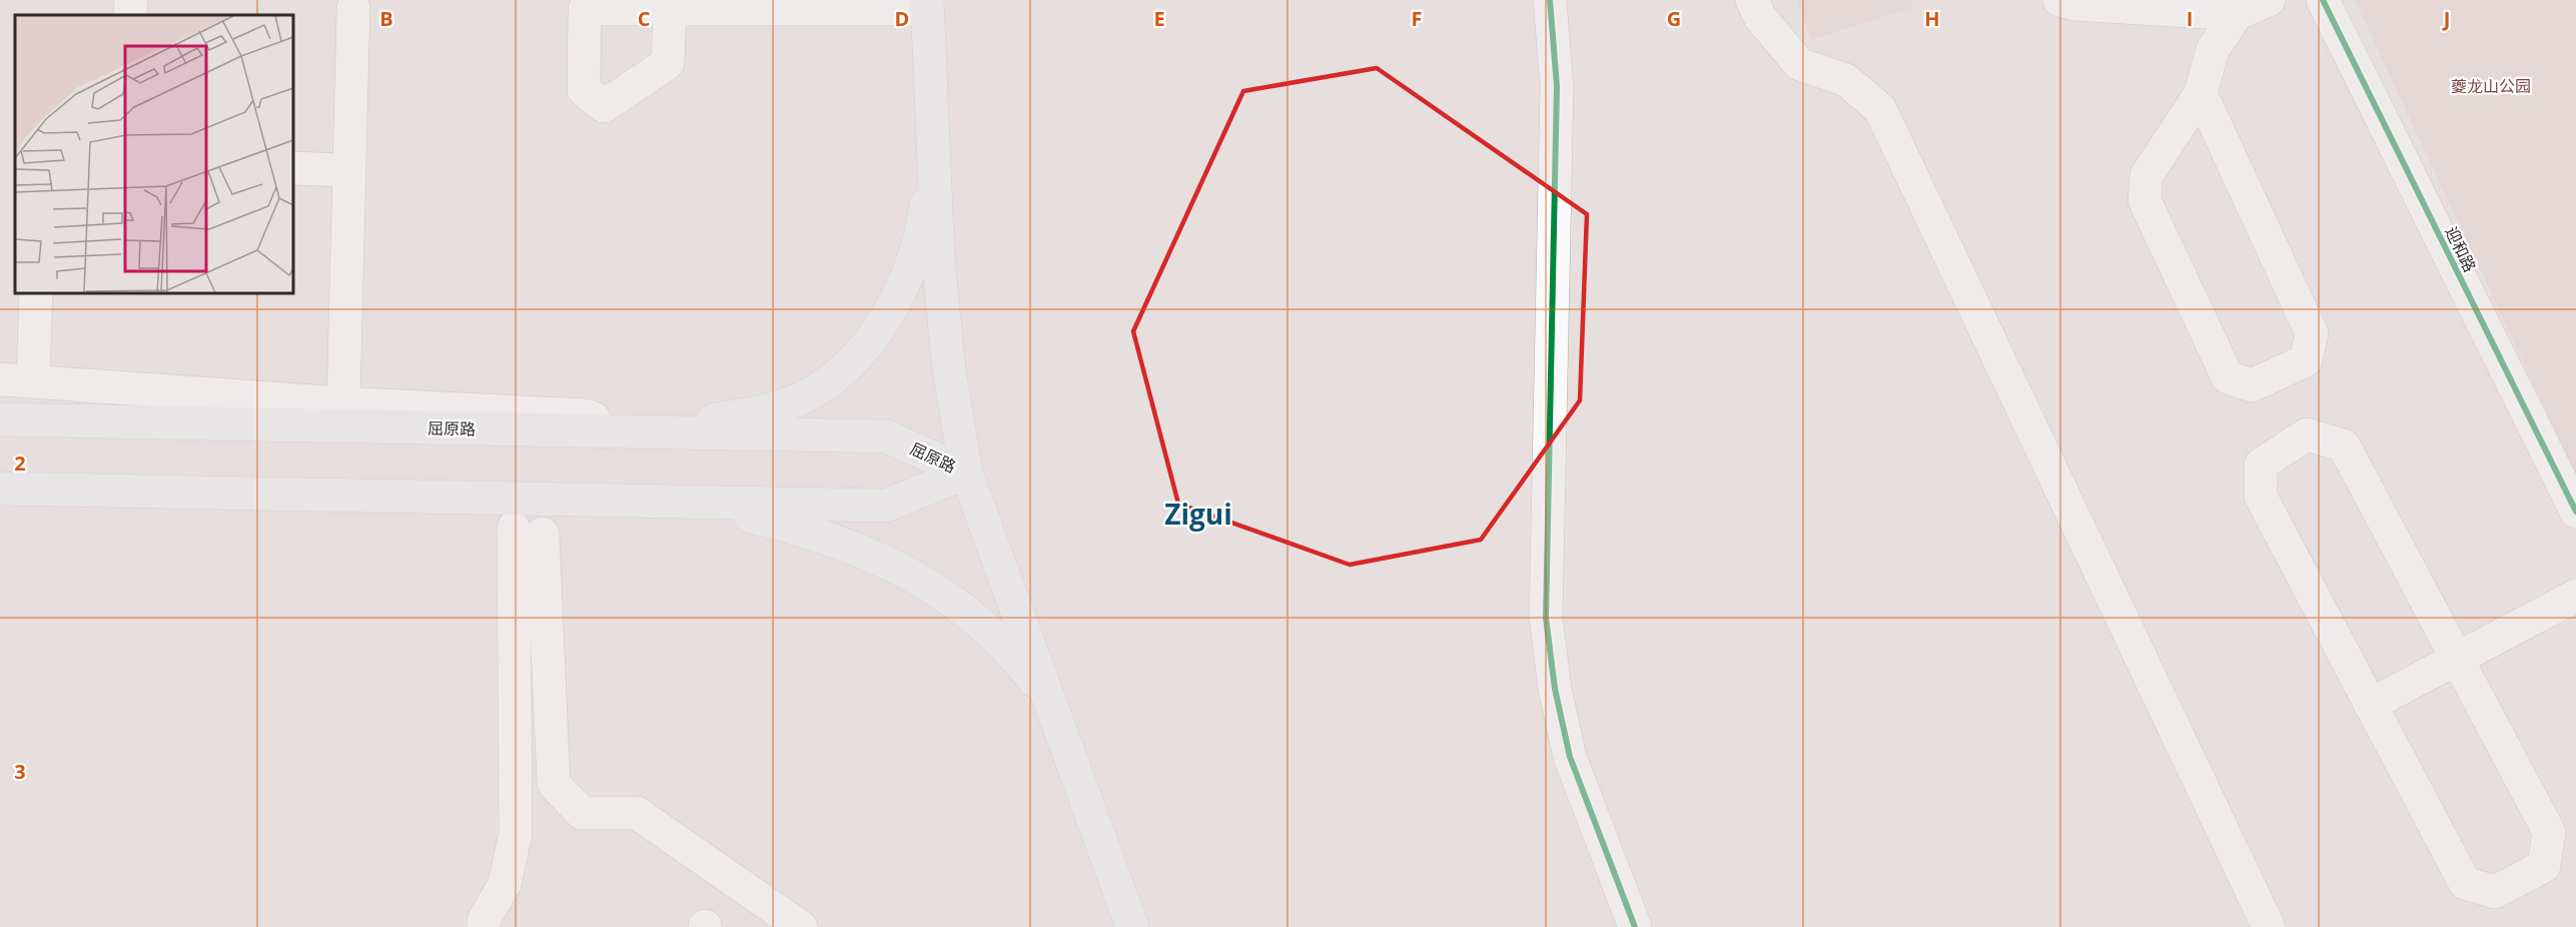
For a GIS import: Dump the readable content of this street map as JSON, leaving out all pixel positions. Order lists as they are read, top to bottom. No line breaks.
{"streets":{"main road":["屈原路"],"street":["迎和路"]},"districts":["Zigui"],"parks":["夔龙山公园"],"grid":{"columns":["B","C","D","E","F","G","H","I","J"],"rows":["2","3"]}}
